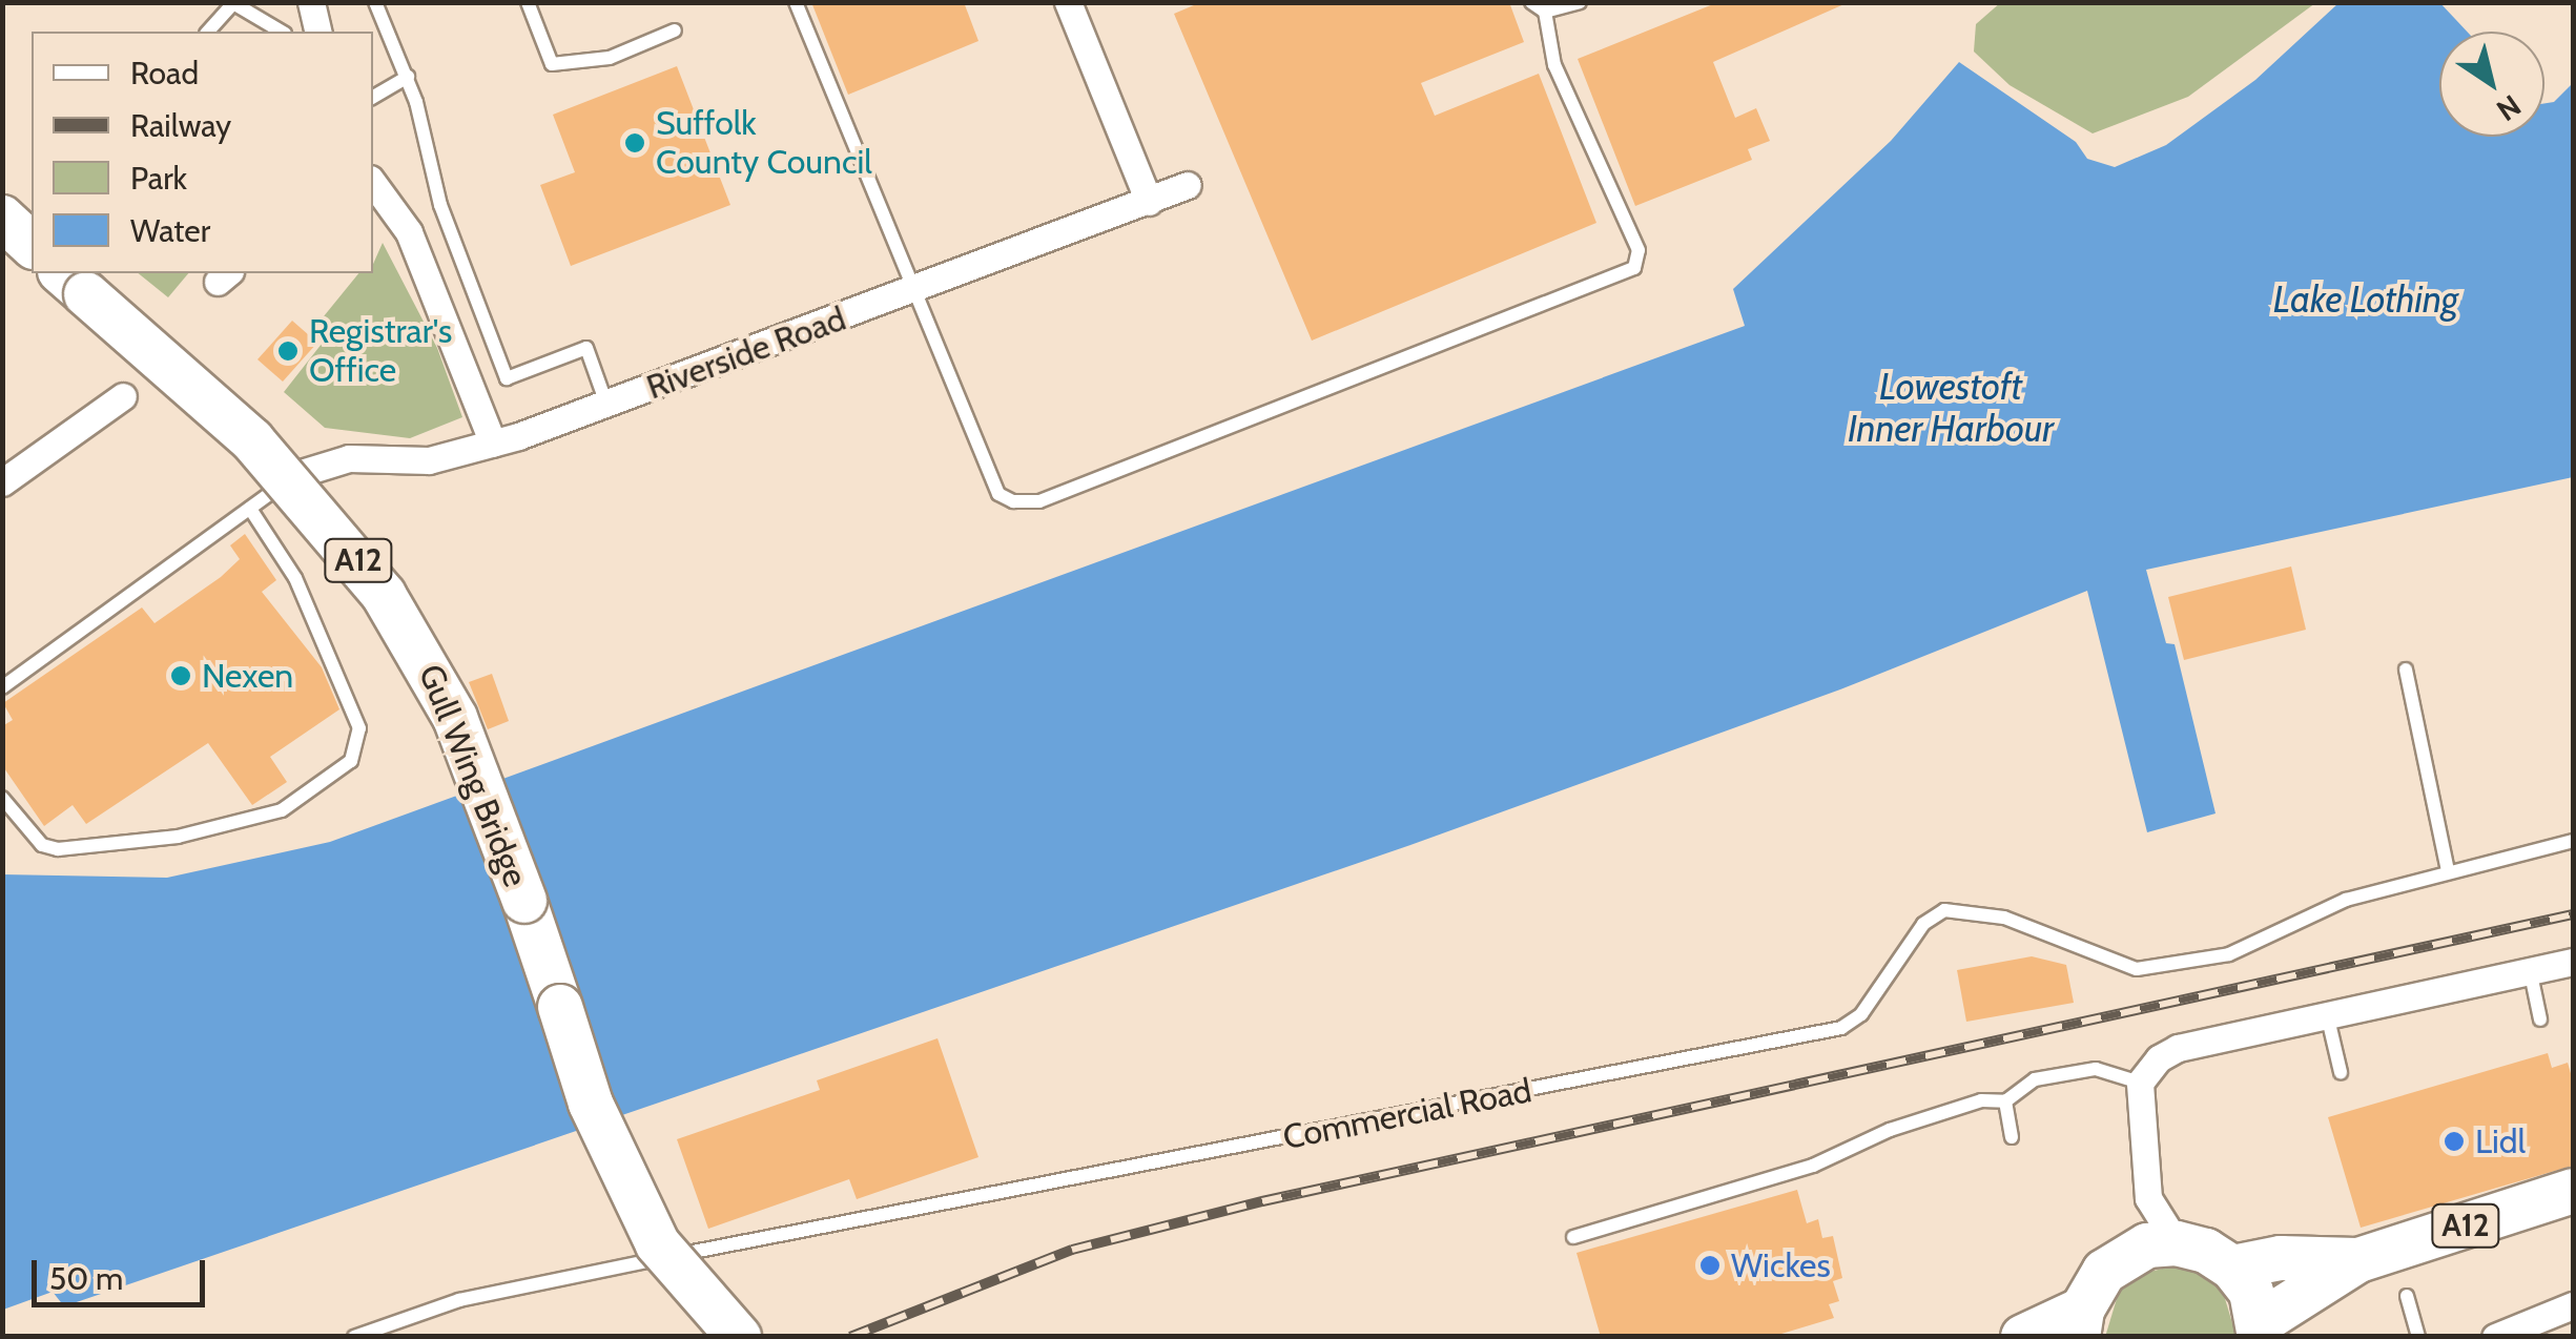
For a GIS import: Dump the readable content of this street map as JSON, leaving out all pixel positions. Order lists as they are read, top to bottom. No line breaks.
{"streets":{"highway":["A12","Gull Wing Bridge"],"street":["Riverside Road"],"lane":["Commercial Road"]},"water":["Lake Lothing","Lowestoft Inner Harbour"],"places":["Suffolk County Council","Registrar's Office","Nexen","Lidl","Wickes"],"legend":["Road","Railway","Park","Water"],"scale_bar":"50 m","north":"bottom right"}
